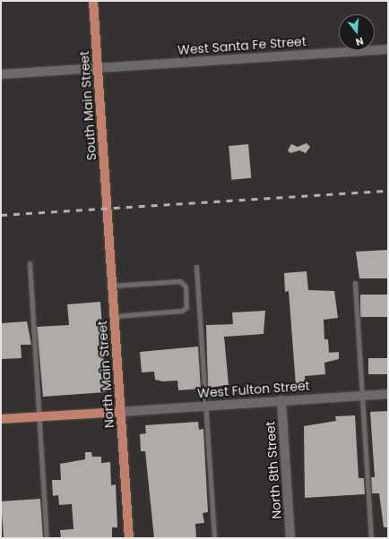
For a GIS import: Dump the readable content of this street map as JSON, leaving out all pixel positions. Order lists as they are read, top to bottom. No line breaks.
{"streets":{"main road":["South Main Street","North Main Street"],"street":["West Santa Fe Street","West Fulton Street","North 8th Street"]},"crossings":[["West Santa Fe Street","South Main Street"],["South Main Street","North Main Street"],["North Main Street","West Fulton Street"],["West Fulton Street","North 8th Street"]],"north":"bottom"}
